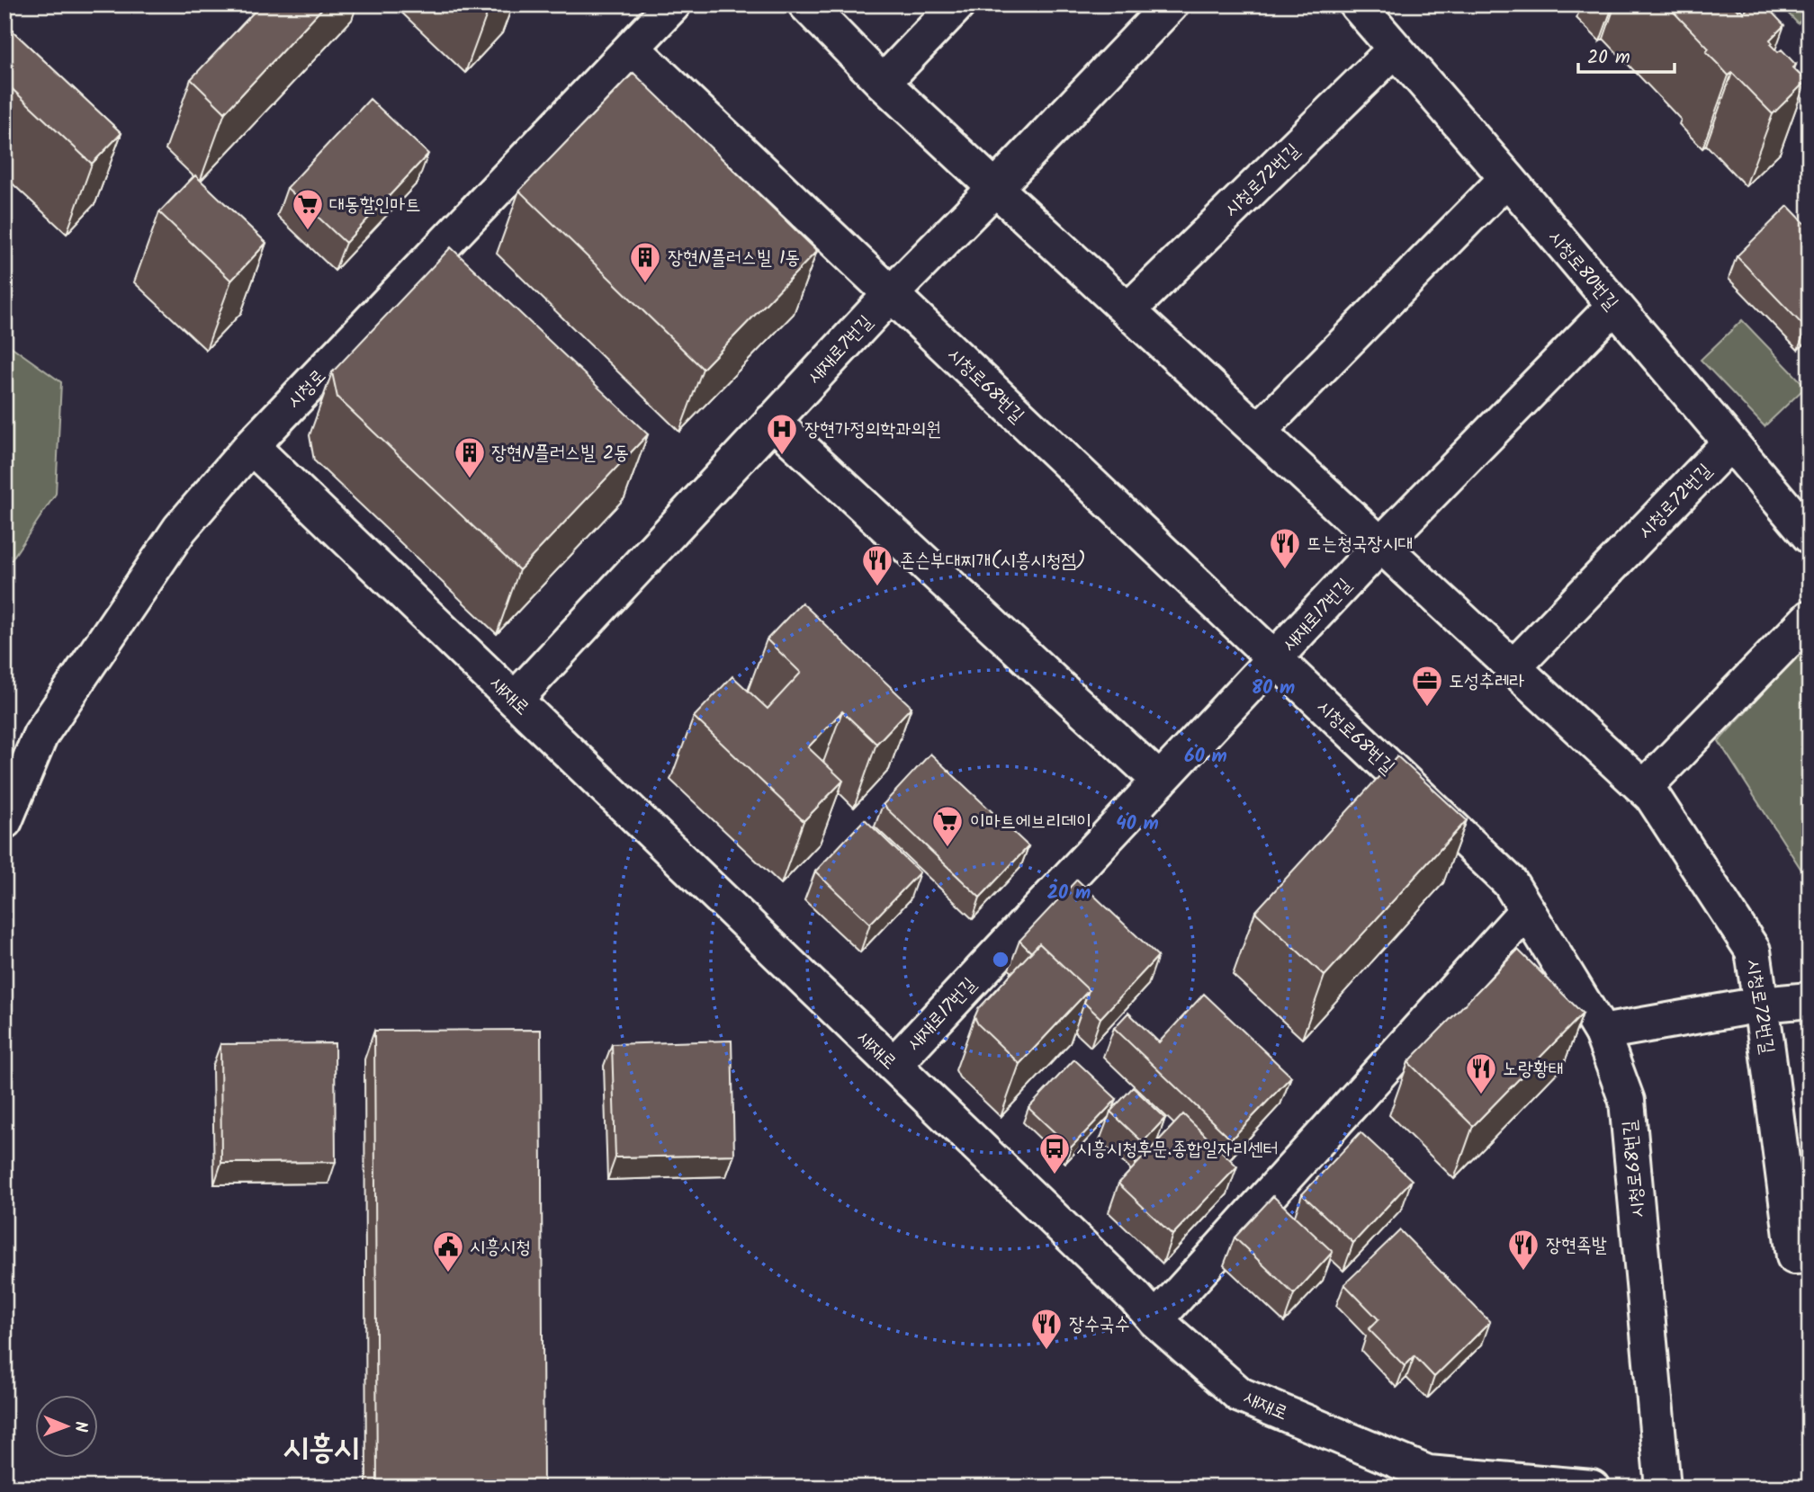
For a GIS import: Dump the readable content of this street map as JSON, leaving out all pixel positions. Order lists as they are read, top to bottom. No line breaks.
{"streets":{"street":["시청로72번길","시청로80번길","새재로7번길","시청로68번길","시청로","새재로17번길","새재로"]},"crossings":[["시청로72번길","시청로80번길"],["시청로72번길","새재로7번길"],["시청로72번길","새재로17번길"],["시청로80번길","새재로17번길"],["새재로7번길","시청로68번길"],["새재로7번길","새재로"],["시청로68번길","시청로"],["시청로68번길","새재로17번길"],["시청로","새재로"],["새재로17번길","새재로"]],"districts":["시흥시"],"places":{"supermarket":["대동할인마트","이마트에브리데이"],"building":["장현N플러스빌 1동","장현N플러스빌 2동"],"hospital":["장현가정의학과의원"],"restaurant":["뜨는청국장시대","존슨부대찌개(시흥시청점)","노랑황태","장현족발","장수국수"],"office":["도성추레라"],"bus stop":["시흥시청후문.종합일자리센터"],"public building":["시흥시청"]},"scale_bar":"20 m","north":"right","rings":["80 m","60 m","40 m","20 m"]}
